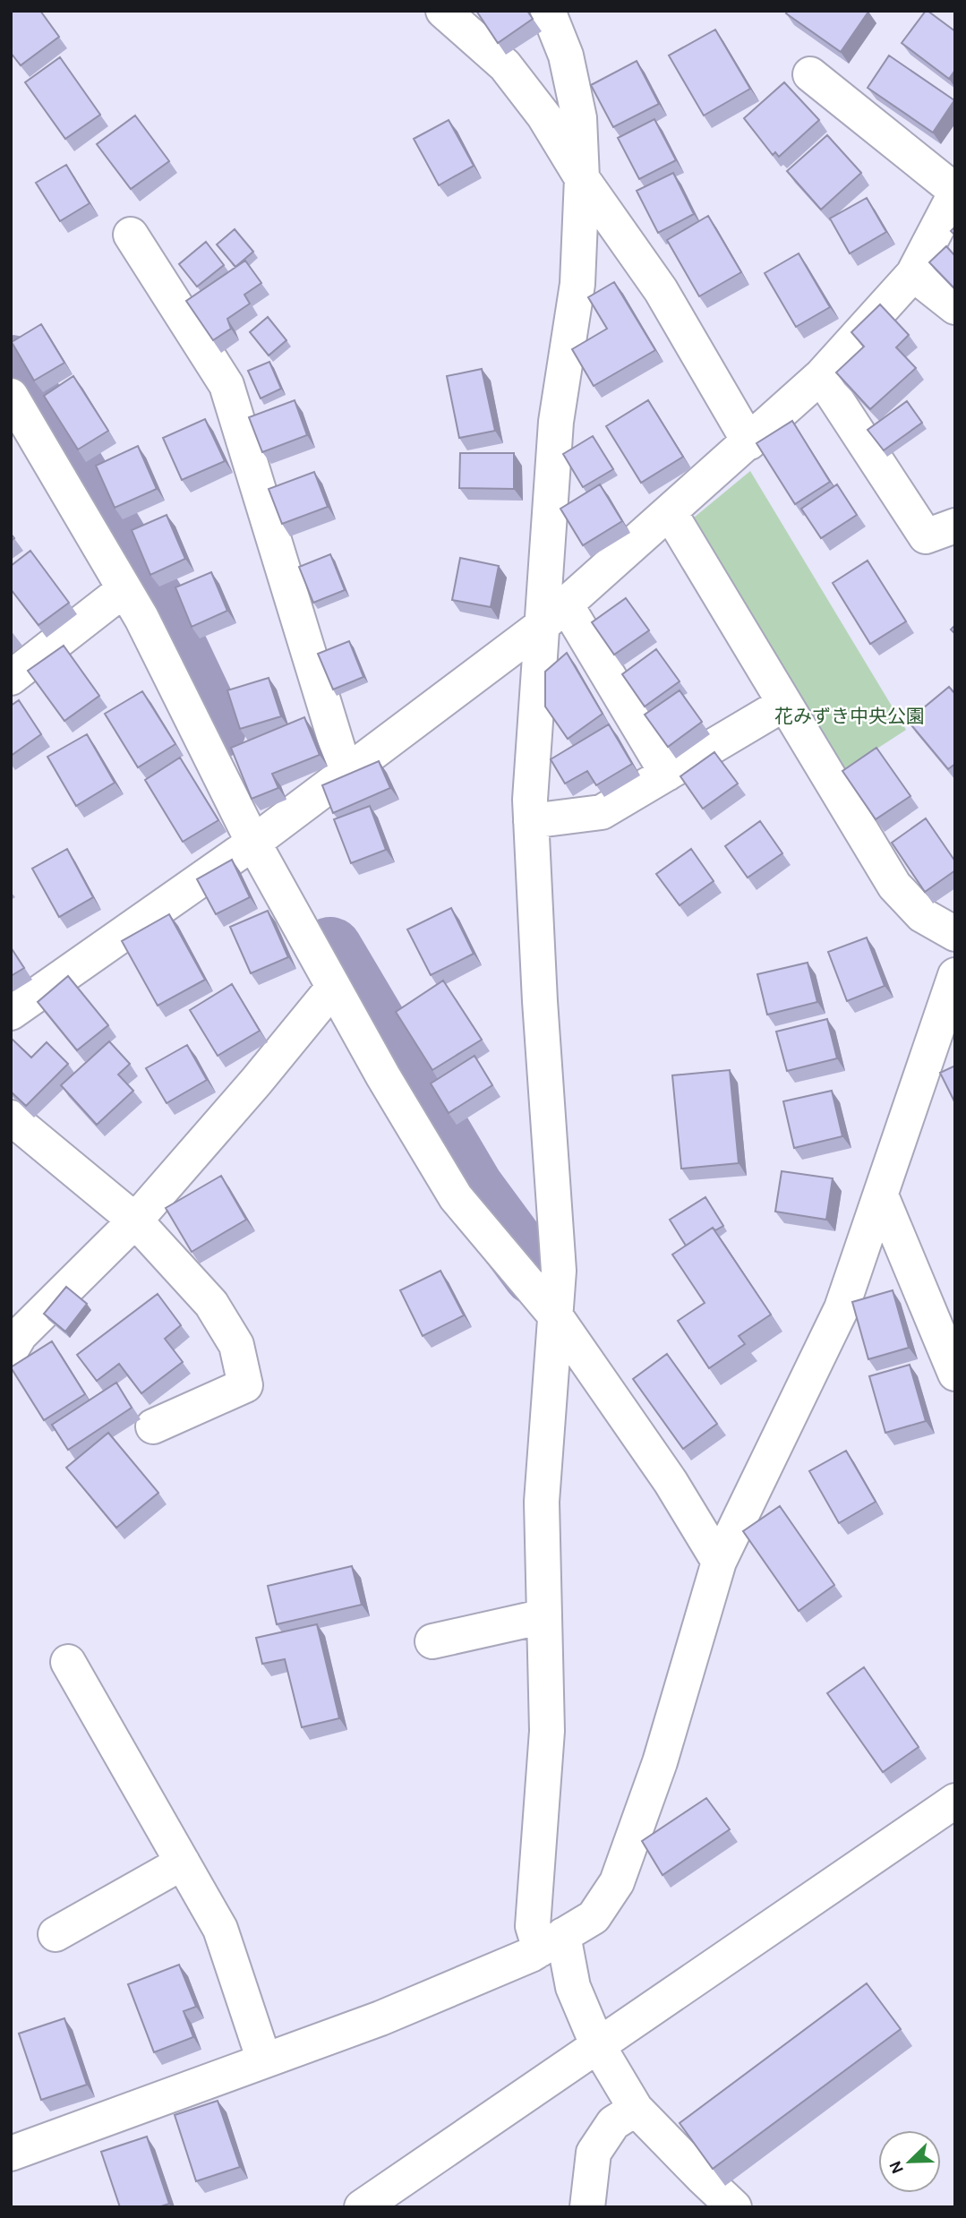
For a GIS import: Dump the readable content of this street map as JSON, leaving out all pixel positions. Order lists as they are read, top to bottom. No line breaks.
{"parks":["花みずき中央公園"],"north":"bottom left"}
